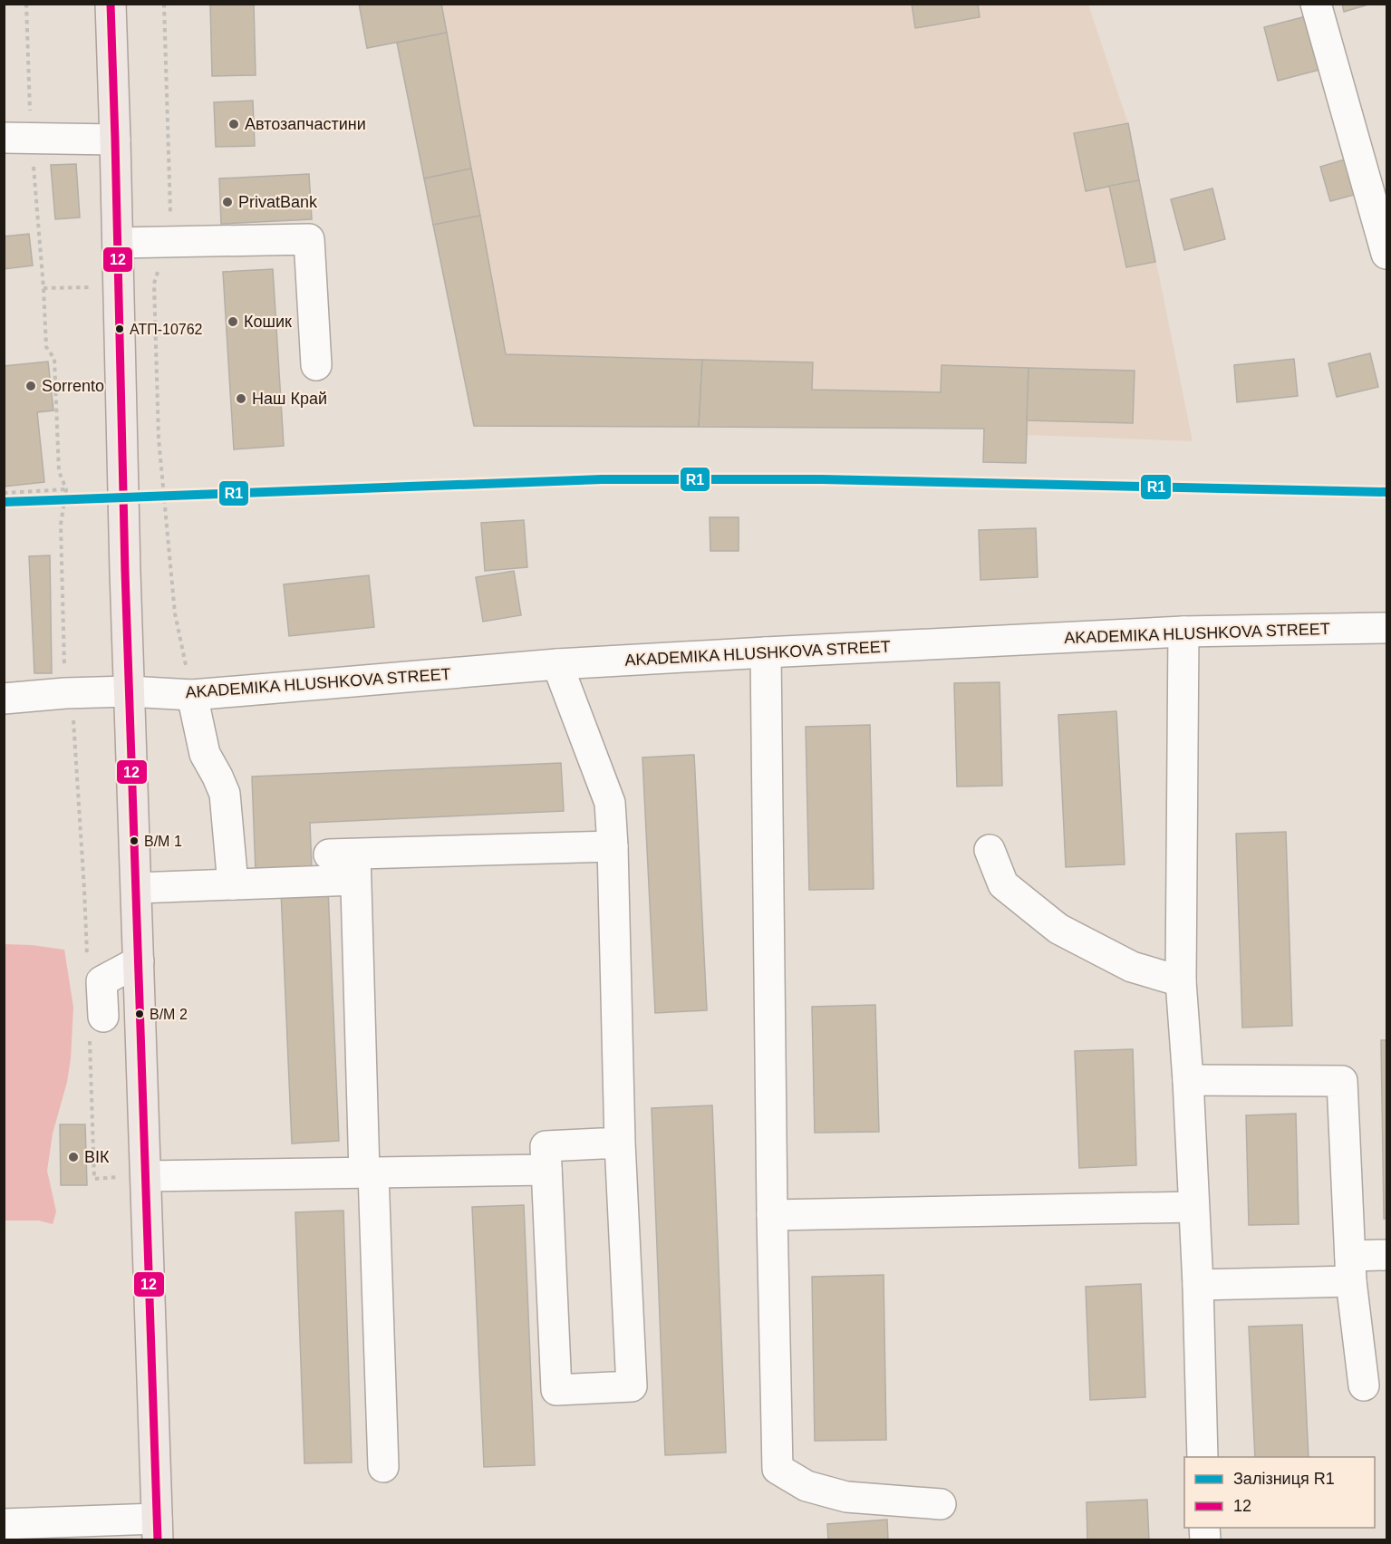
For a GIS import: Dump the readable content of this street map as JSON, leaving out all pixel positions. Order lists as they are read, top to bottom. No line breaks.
{"streets":{"street":["AKADEMIKA HLUSHKOVA STREET"]},"places":["Автозапчастини","PrivatBank","Кошик","АТП-10762","Sorrento","Наш Край","В/М 1","В/М 2","ВІК"],"lines":["transit line 12","rail line R1"],"legend":["Залізниця R1","12"]}
